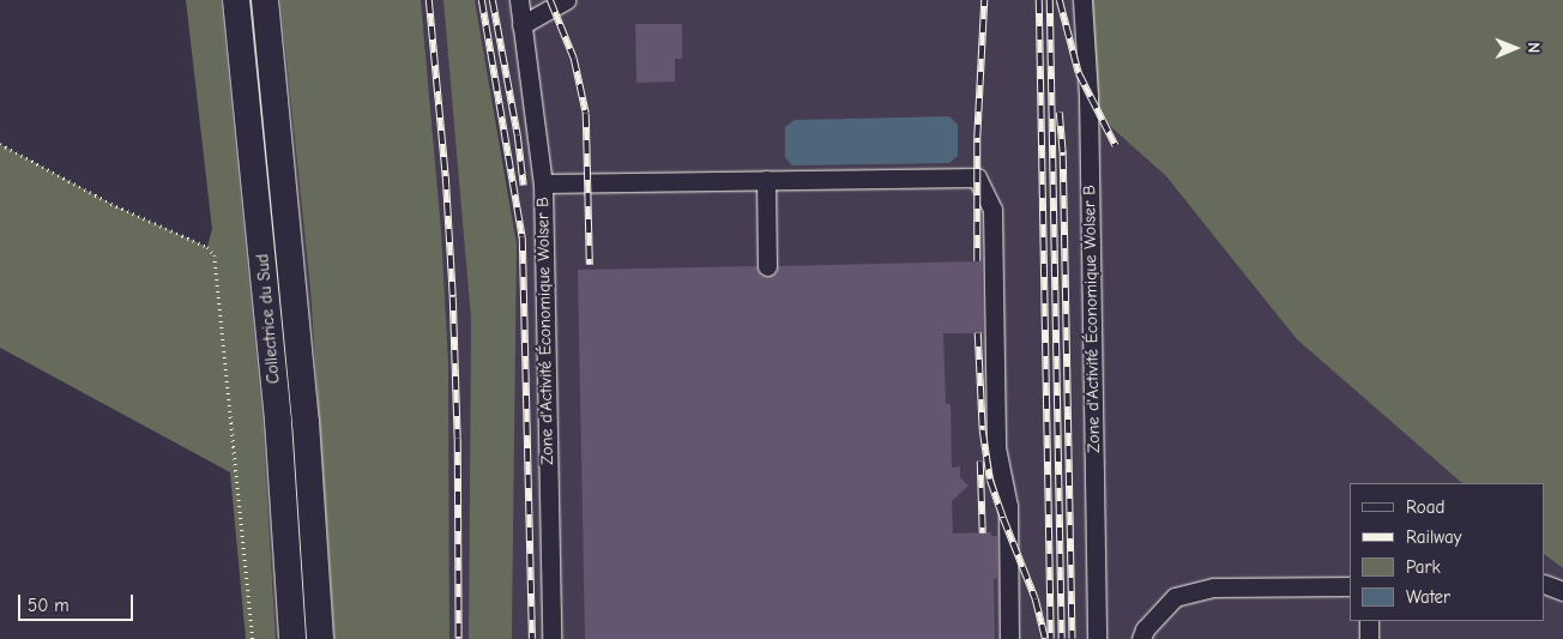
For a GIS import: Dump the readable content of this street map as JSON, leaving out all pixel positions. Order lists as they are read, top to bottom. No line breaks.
{"streets":{"highway":["Collectrice du Sud"],"street":["Zone d'Activité Économique Wolser B"]},"legend":["Road","Railway","Park","Water"],"scale_bar":"50 m","north":"right"}
